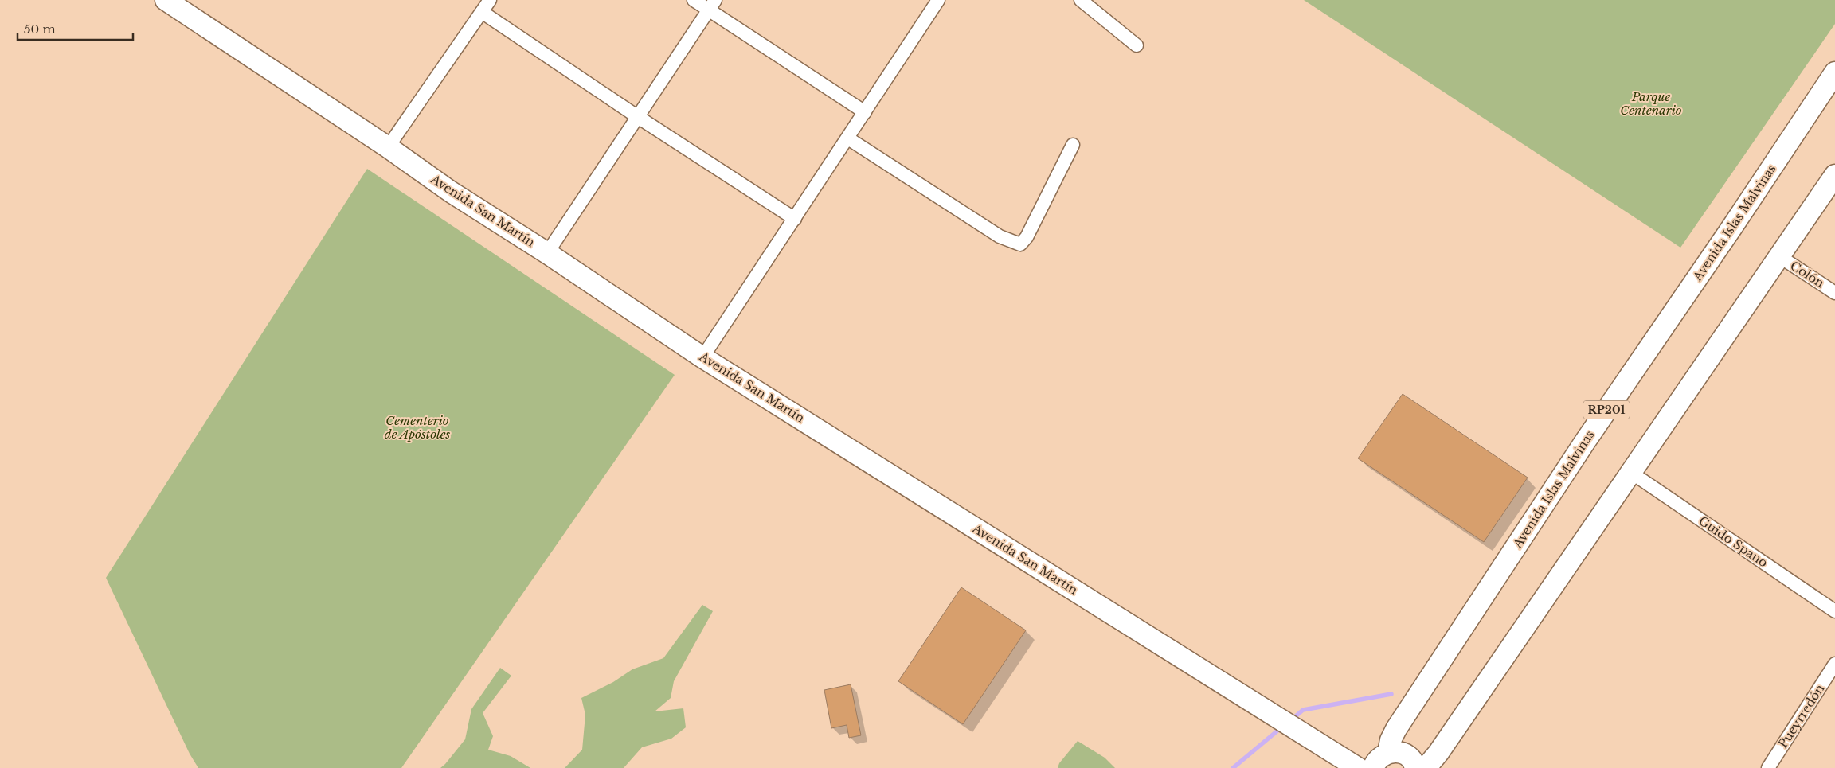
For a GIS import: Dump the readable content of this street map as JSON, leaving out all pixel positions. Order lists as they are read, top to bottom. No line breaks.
{"streets":{"main road":["Avenida San Martín","Avenida Islas Malvinas","RP201"],"street":["Colón","Guido Spano","Pueyrredón"]},"crossings":[["Avenida San Martín","Avenida Islas Malvinas"]],"parks":["Parque Centenario","Cementerio de Apóstoles"],"scale_bar":"50 m"}
